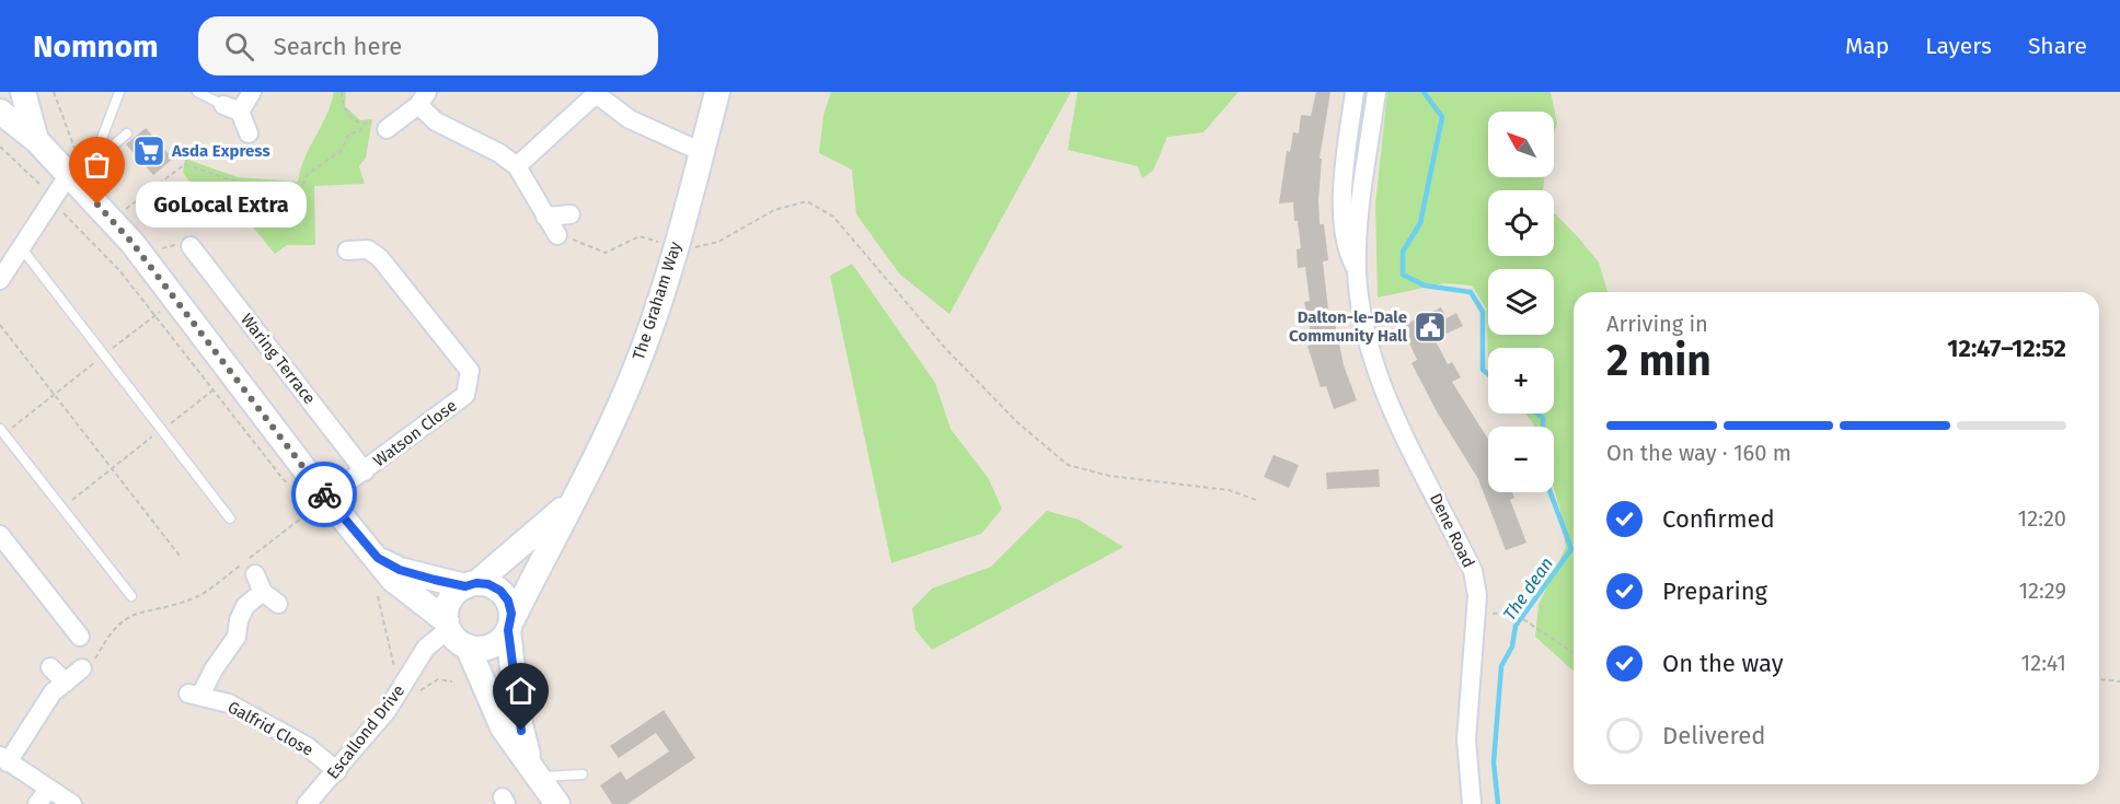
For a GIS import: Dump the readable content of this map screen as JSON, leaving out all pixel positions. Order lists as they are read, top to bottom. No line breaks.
{"streets":{"main road":["The Graham Way"],"street":["Waring Terrace","Watson Close","Dene Road","Galfrid Close","Escallond Drive"]},"crossings":[["The Graham Way","Escallond Drive"],["Waring Terrace","Watson Close"],["Galfrid Close","Escallond Drive"]],"water":["The dean"],"places":{"supermarket":["Asda Express"],"other":["GoLocal Extra"],"public building":["Dalton-le-Dale Community Hall"]},"north":"top left","page":{"header":"Nomnom","search":"Search here","nav":["Map","Layers","Share"],"map_buttons":["+","−"],"bubble":"GoLocal Extra","heading":["2 min","Arriving in","12:47–12:52"],"bar":"On the way · 160 m","list":[["Confirmed","12:20"],["Preparing","12:29"],["On the way","12:41"],"Delivered"]}}
